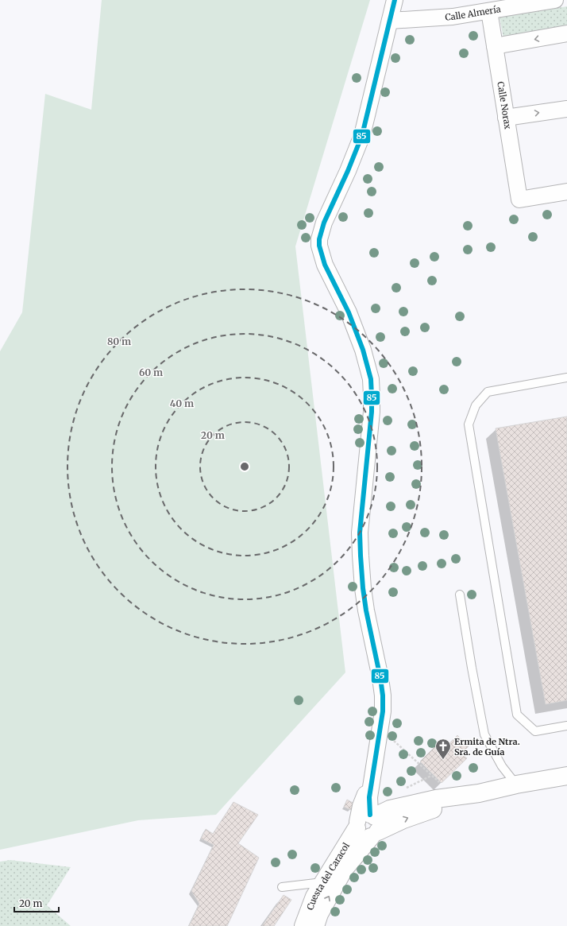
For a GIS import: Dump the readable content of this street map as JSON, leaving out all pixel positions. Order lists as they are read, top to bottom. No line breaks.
{"streets":{"main road":["Cuesta del Caracol"],"street":["Calle Almería","Calle Norax"]},"crossings":[["Calle Almería","Calle Norax"]],"places":{"church":["Ermita de Ntra. Sra. de Guía"]},"lines":["transit line 85"],"scale_bar":"20 m","rings":["80 m","60 m","40 m","20 m"]}
